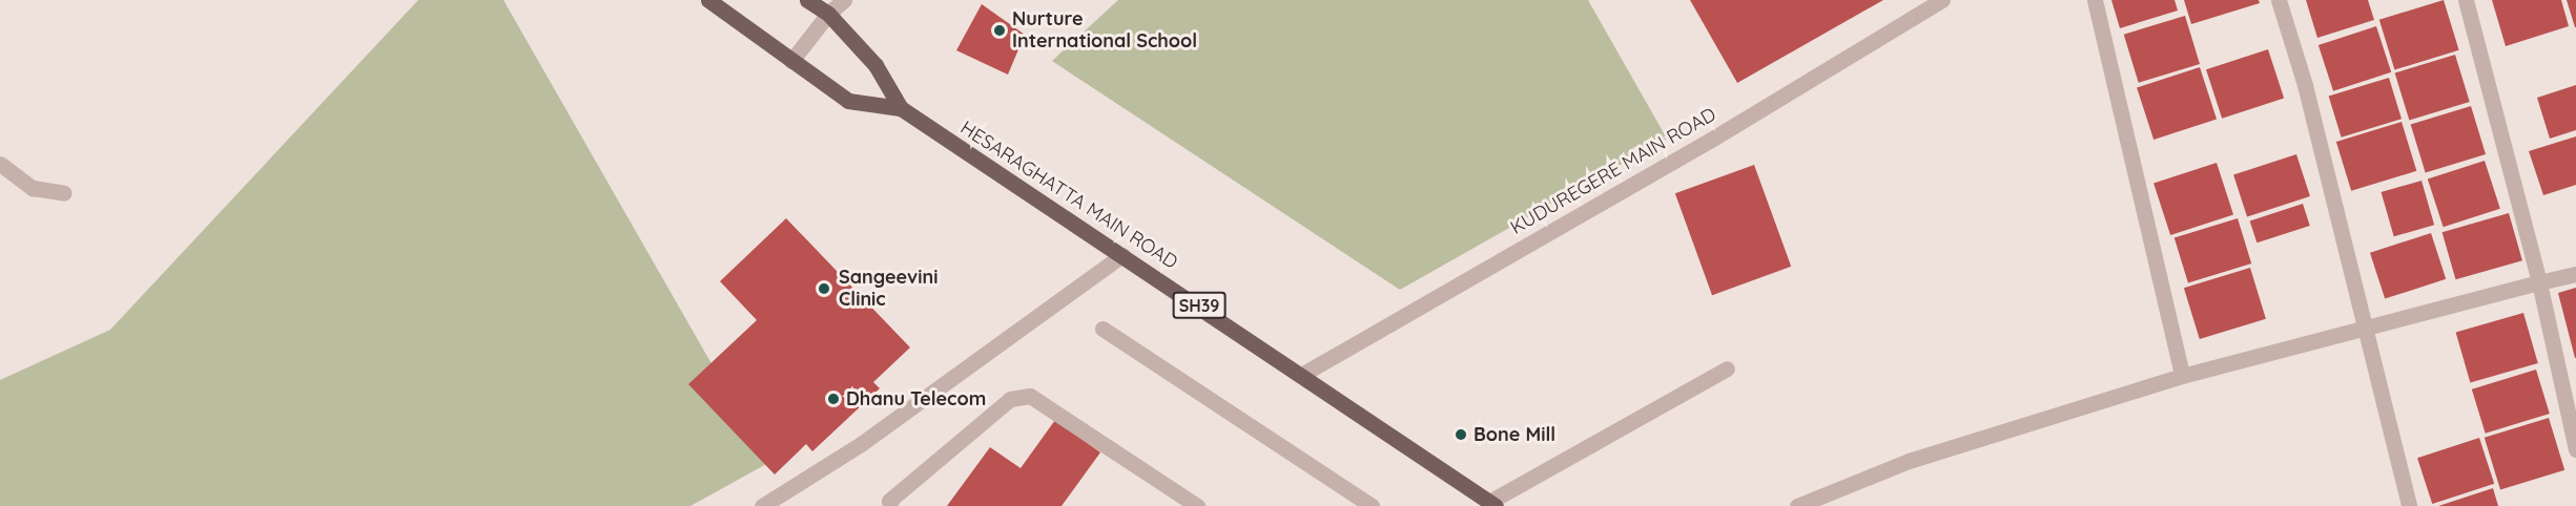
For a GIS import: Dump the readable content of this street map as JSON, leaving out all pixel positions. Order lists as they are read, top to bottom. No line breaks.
{"streets":{"main road":["HESARAGHATTA MAIN ROAD","SH39"],"street":["KUDUREGERE MAIN ROAD"]},"crossings":[["KUDUREGERE MAIN ROAD","HESARAGHATTA MAIN ROAD"]],"places":["Nurture International School","Sangeevini Clinic","Dhanu Telecom","Bone Mill"]}
